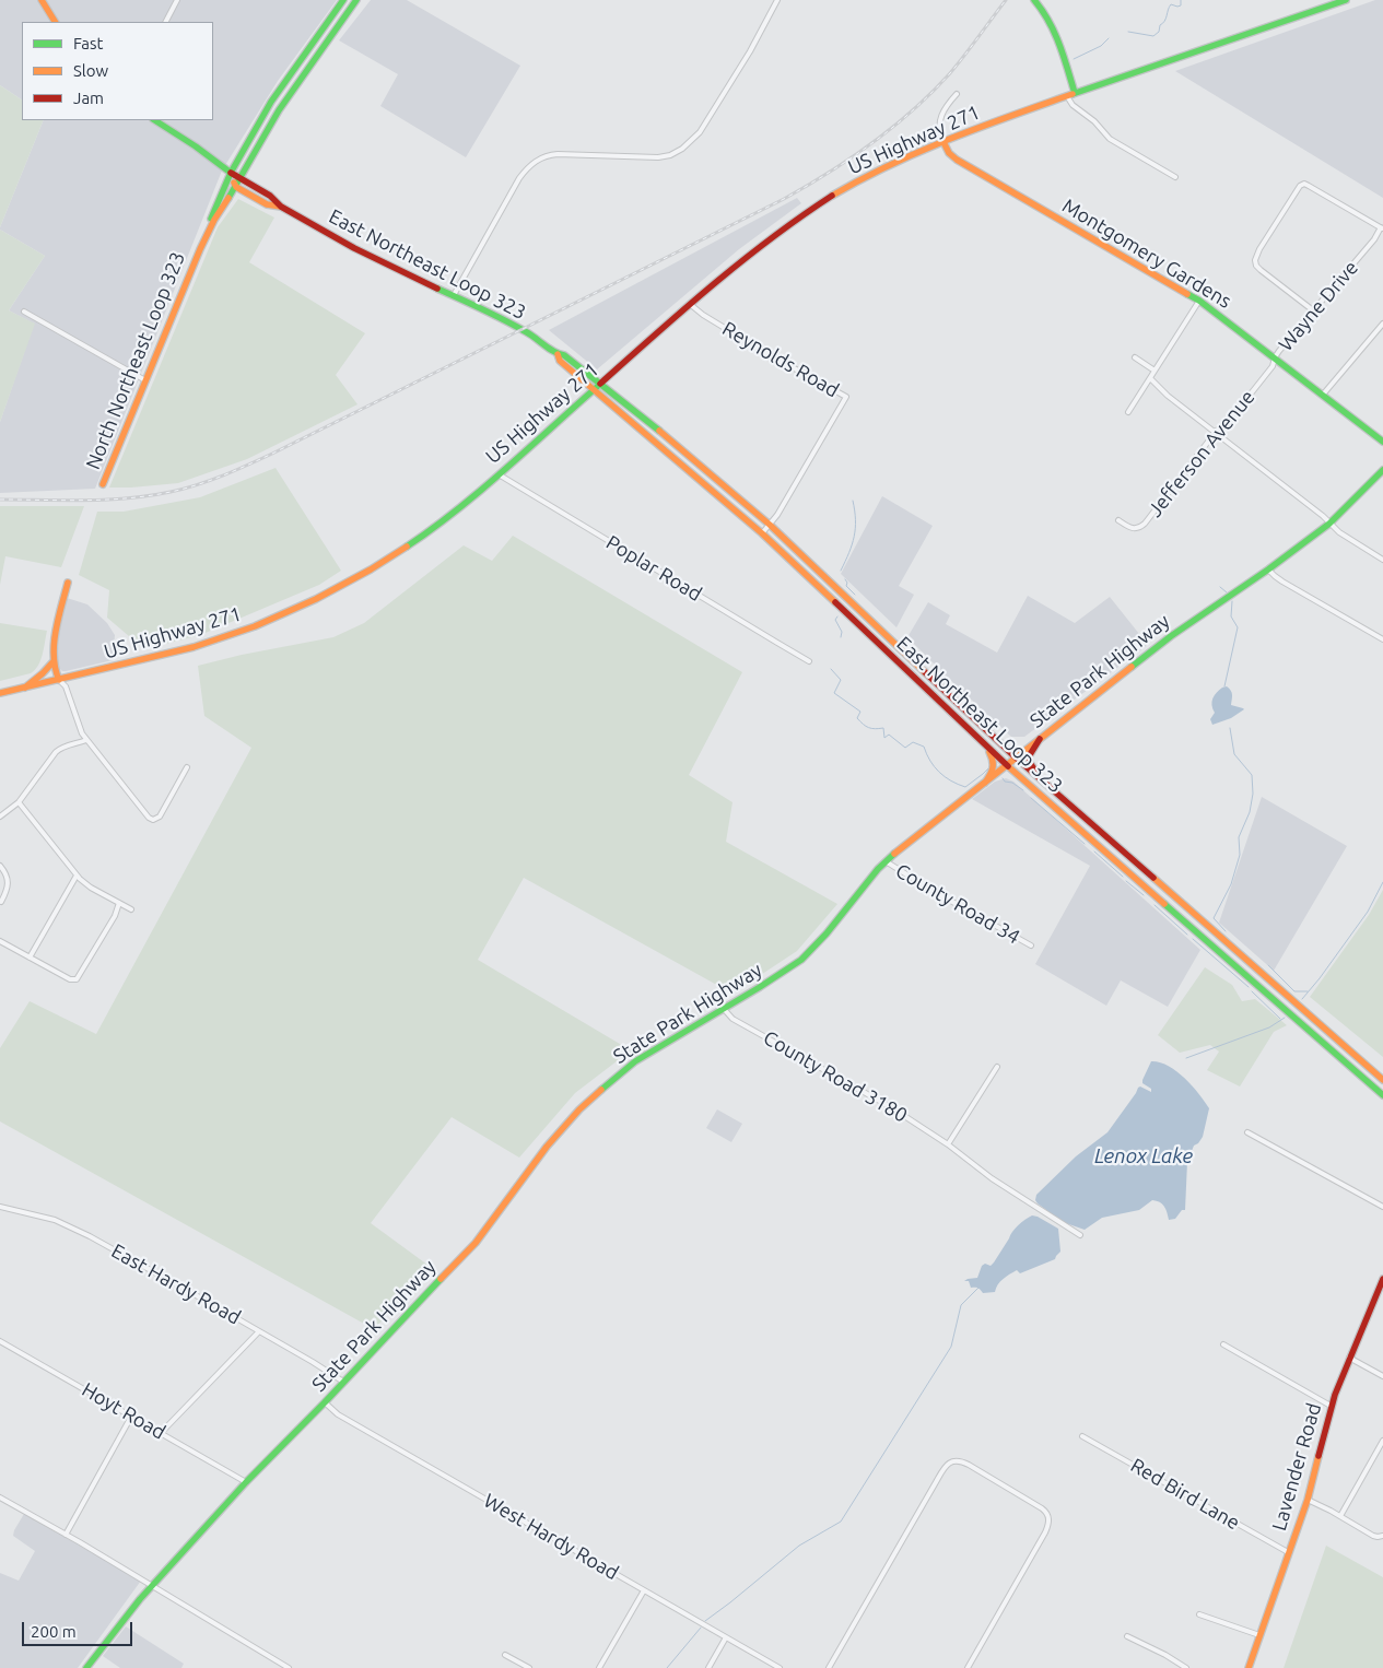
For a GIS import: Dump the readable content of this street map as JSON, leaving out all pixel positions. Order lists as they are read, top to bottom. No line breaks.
{"streets":{"main road":["US Highway 271","Montgomery Gardens","East Northeast Loop 323","North Northeast Loop 323","State Park Highway","Lavender Road"],"street":["Wayne Drive","Reynolds Road","Jefferson Avenue","Poplar Road","County Road 34","County Road 3180","East Hardy Road","Hoyt Road","Red Bird Lane","West Hardy Road"]},"crossings":[["US Highway 271","Montgomery Gardens"],["US Highway 271","East Northeast Loop 323"],["US Highway 271","Reynolds Road"],["US Highway 271","Poplar Road"],["Montgomery Gardens","Wayne Drive"],["Montgomery Gardens","Jefferson Avenue"],["East Northeast Loop 323","Reynolds Road"],["East Northeast Loop 323","North Northeast Loop 323"],["East Northeast Loop 323","State Park Highway"],["Wayne Drive","Jefferson Avenue"],["State Park Highway","County Road 34"],["State Park Highway","County Road 3180"],["State Park Highway","East Hardy Road"],["State Park Highway","Hoyt Road"],["State Park Highway","West Hardy Road"],["Lavender Road","Red Bird Lane"]],"water":["Lenox Lake"],"legend":["Fast","Slow","Jam"],"scale_bar":"200 m"}
